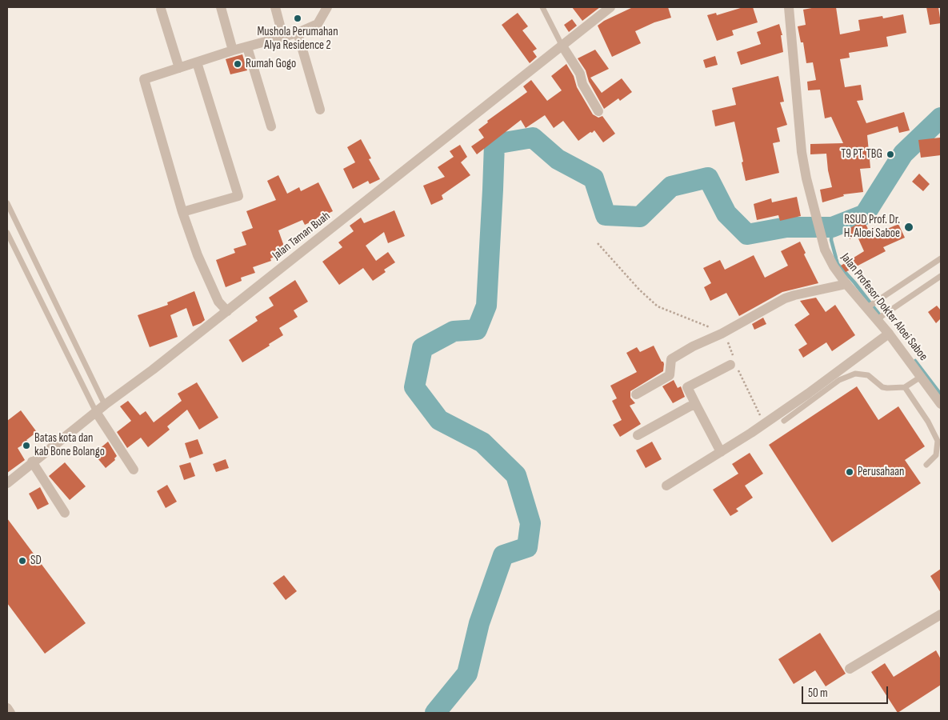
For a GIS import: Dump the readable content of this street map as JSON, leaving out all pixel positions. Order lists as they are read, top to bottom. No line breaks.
{"streets":{"street":["Jalan Taman Buah","Jalan Profesor Dokter Aloei Saboe"]},"places":["Mushola Perumahan Alya Residence 2","Rumah Gogo","T9 PT. TBG","RSUD Prof. Dr. H. Aloei Saboe","Batas kota dan kab Bone Bolango","Perusahaan","SD"],"scale_bar":"50 m"}
